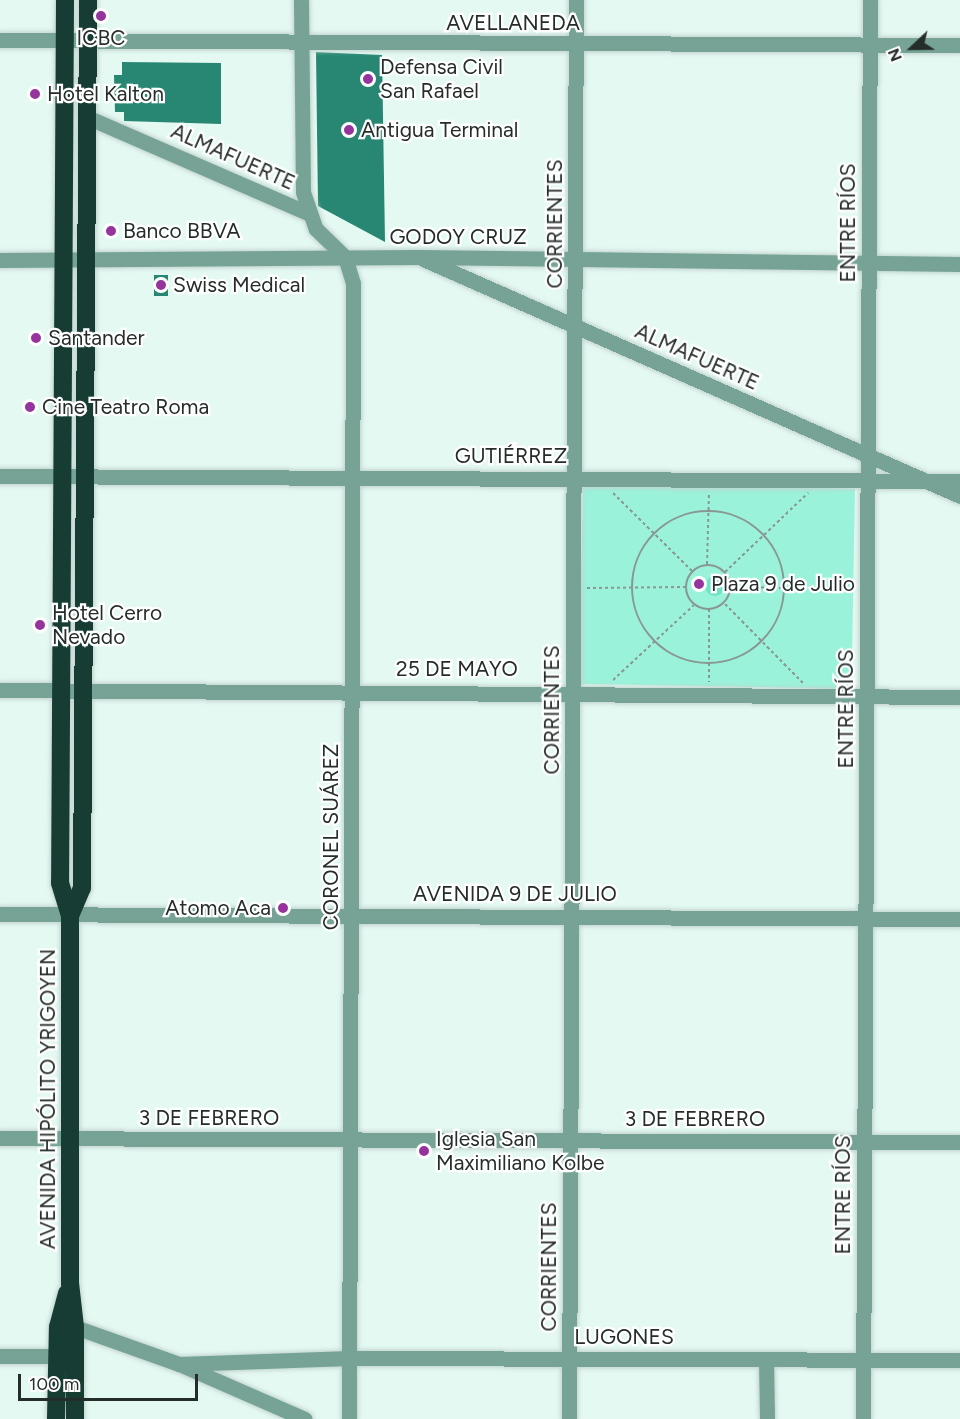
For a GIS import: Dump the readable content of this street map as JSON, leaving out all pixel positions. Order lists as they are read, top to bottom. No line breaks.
{"streets":{"highway":["AVENIDA HIPÓLITO YRIGOYEN"],"street":["AVELLANEDA","ALMAFUERTE","ENTRE RÍOS","CORRIENTES","GODOY CRUZ","GUTIÉRREZ","25 DE MAYO","CORONEL SUÁREZ","AVENIDA 9 DE JULIO","3 DE FEBRERO","LUGONES"]},"crossings":[["AVELLANEDA","ENTRE RÍOS"],["AVELLANEDA","CORRIENTES"],["AVELLANEDA","AVENIDA HIPÓLITO YRIGOYEN"],["ALMAFUERTE","ENTRE RÍOS"],["ALMAFUERTE","CORRIENTES"],["ALMAFUERTE","GODOY CRUZ"],["ALMAFUERTE","GUTIÉRREZ"],["ALMAFUERTE","CORONEL SUÁREZ"],["ALMAFUERTE","AVENIDA HIPÓLITO YRIGOYEN"],["ENTRE RÍOS","GODOY CRUZ"],["ENTRE RÍOS","GUTIÉRREZ"],["ENTRE RÍOS","25 DE MAYO"],["ENTRE RÍOS","AVENIDA 9 DE JULIO"],["ENTRE RÍOS","3 DE FEBRERO"],["ENTRE RÍOS","LUGONES"],["CORRIENTES","GODOY CRUZ"],["CORRIENTES","GUTIÉRREZ"],["CORRIENTES","25 DE MAYO"],["CORRIENTES","AVENIDA 9 DE JULIO"],["CORRIENTES","3 DE FEBRERO"],["CORRIENTES","LUGONES"],["GODOY CRUZ","CORONEL SUÁREZ"],["GODOY CRUZ","AVENIDA HIPÓLITO YRIGOYEN"],["GUTIÉRREZ","CORONEL SUÁREZ"],["GUTIÉRREZ","AVENIDA HIPÓLITO YRIGOYEN"],["25 DE MAYO","CORONEL SUÁREZ"],["25 DE MAYO","AVENIDA HIPÓLITO YRIGOYEN"],["CORONEL SUÁREZ","AVENIDA 9 DE JULIO"],["CORONEL SUÁREZ","3 DE FEBRERO"],["CORONEL SUÁREZ","LUGONES"],["AVENIDA 9 DE JULIO","AVENIDA HIPÓLITO YRIGOYEN"],["AVENIDA HIPÓLITO YRIGOYEN","3 DE FEBRERO"]],"places":["ICBC","Defensa Civil San Rafael","Hotel Kalton","Antigua Terminal","Banco BBVA","Swiss Medical","Santander","Cine Teatro Roma","Plaza 9 de Julio","Hotel Cerro Nevado","Atomo Aca","Iglesia San Maximiliano Kolbe"],"scale_bar":"100 m","north":"left"}
